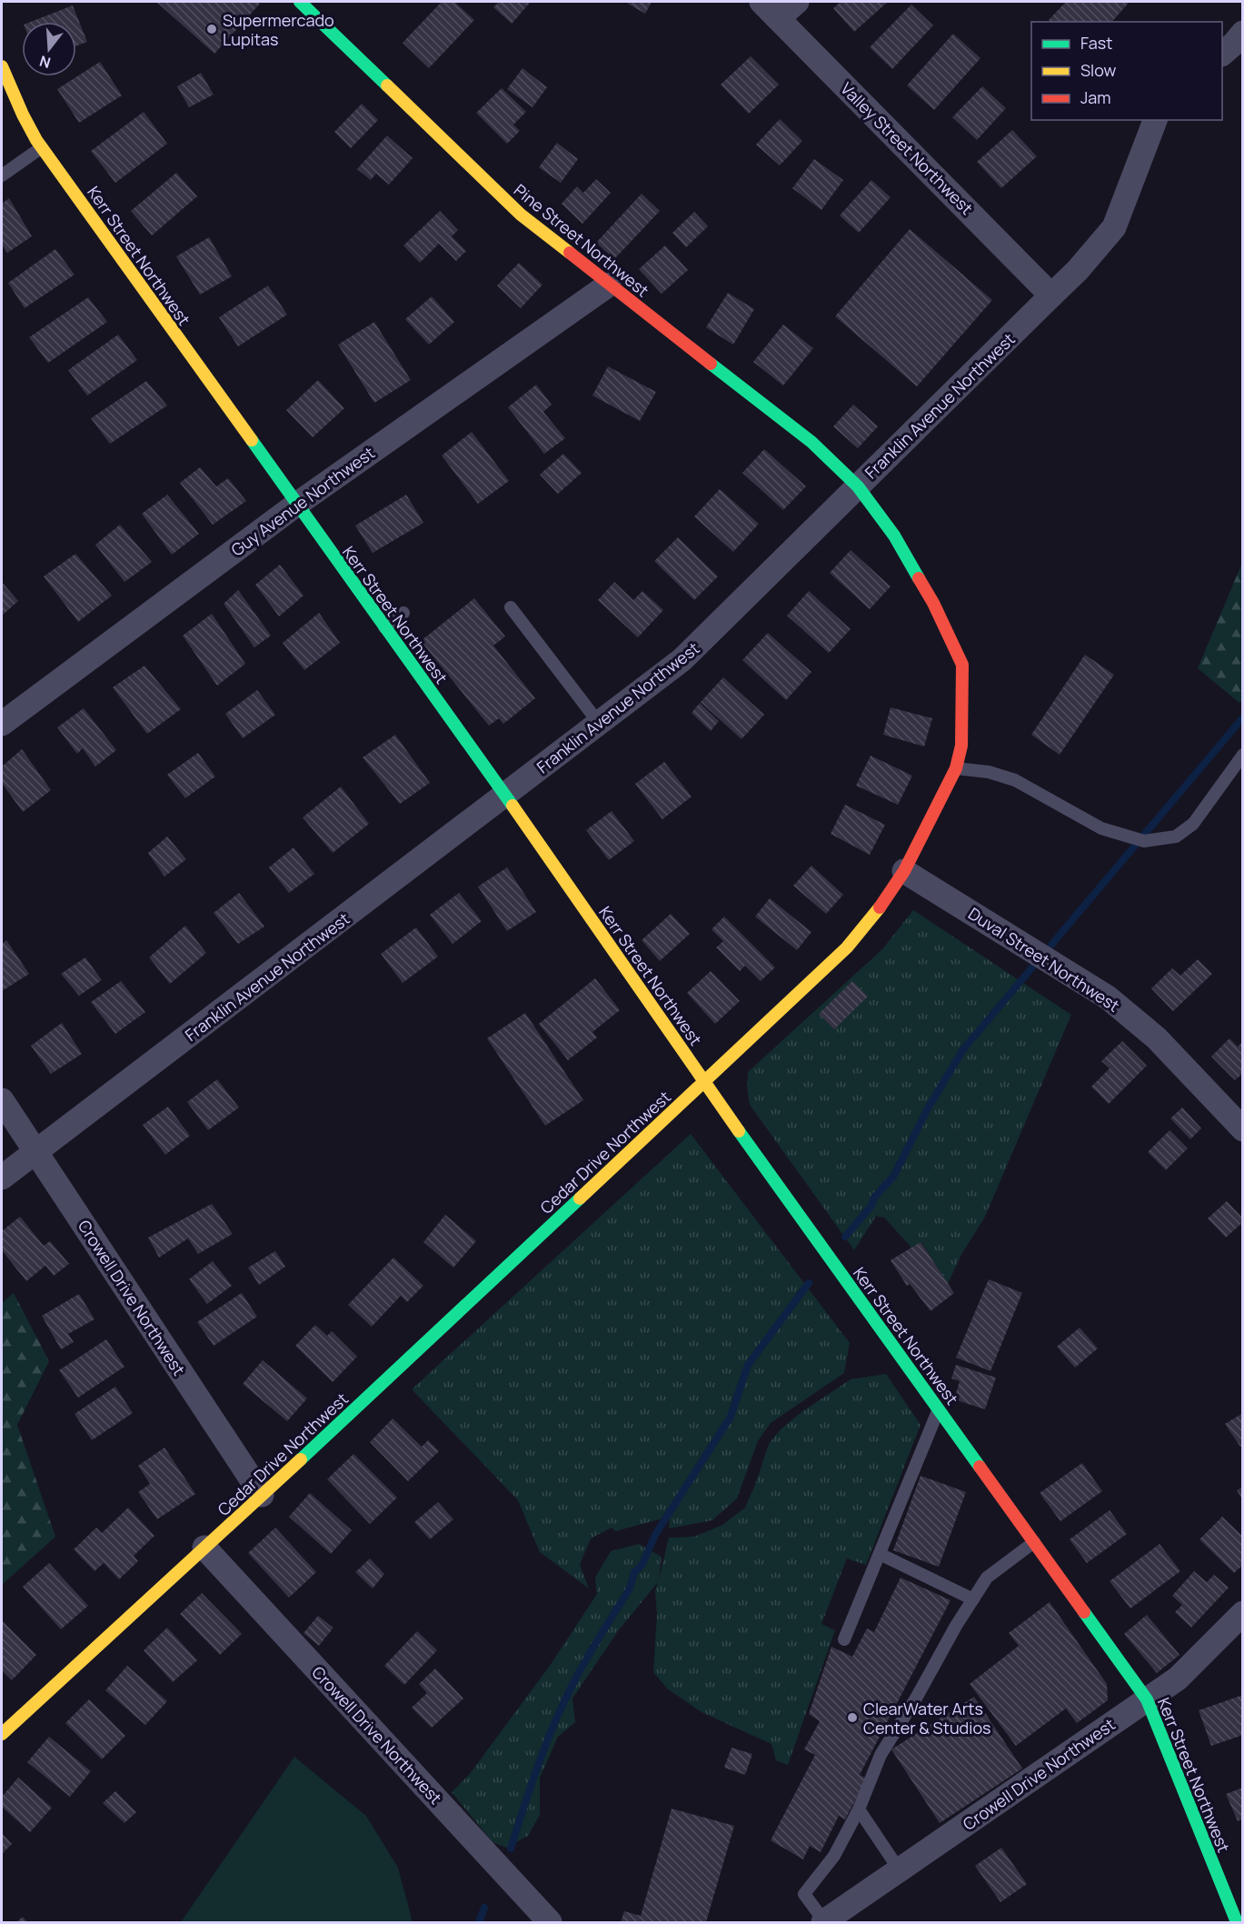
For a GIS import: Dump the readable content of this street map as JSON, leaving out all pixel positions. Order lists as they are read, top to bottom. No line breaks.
{"streets":{"street":["Valley Street Northwest","Pine Street Northwest","Kerr Street Northwest","Franklin Avenue Northwest","Guy Avenue Northwest","Duval Street Northwest","Cedar Drive Northwest","Crowell Drive Northwest"]},"crossings":[["Valley Street Northwest","Franklin Avenue Northwest"],["Pine Street Northwest","Franklin Avenue Northwest"],["Pine Street Northwest","Guy Avenue Northwest"],["Pine Street Northwest","Cedar Drive Northwest"],["Kerr Street Northwest","Franklin Avenue Northwest"],["Kerr Street Northwest","Guy Avenue Northwest"],["Kerr Street Northwest","Cedar Drive Northwest"],["Kerr Street Northwest","Crowell Drive Northwest"],["Franklin Avenue Northwest","Cedar Drive Northwest"],["Franklin Avenue Northwest","Crowell Drive Northwest"],["Duval Street Northwest","Cedar Drive Northwest"],["Cedar Drive Northwest","Crowell Drive Northwest"]],"places":["Supermercado Lupitas","ClearWater Arts Center & Studios"],"legend":["Fast","Slow","Jam"],"north":"bottom"}
